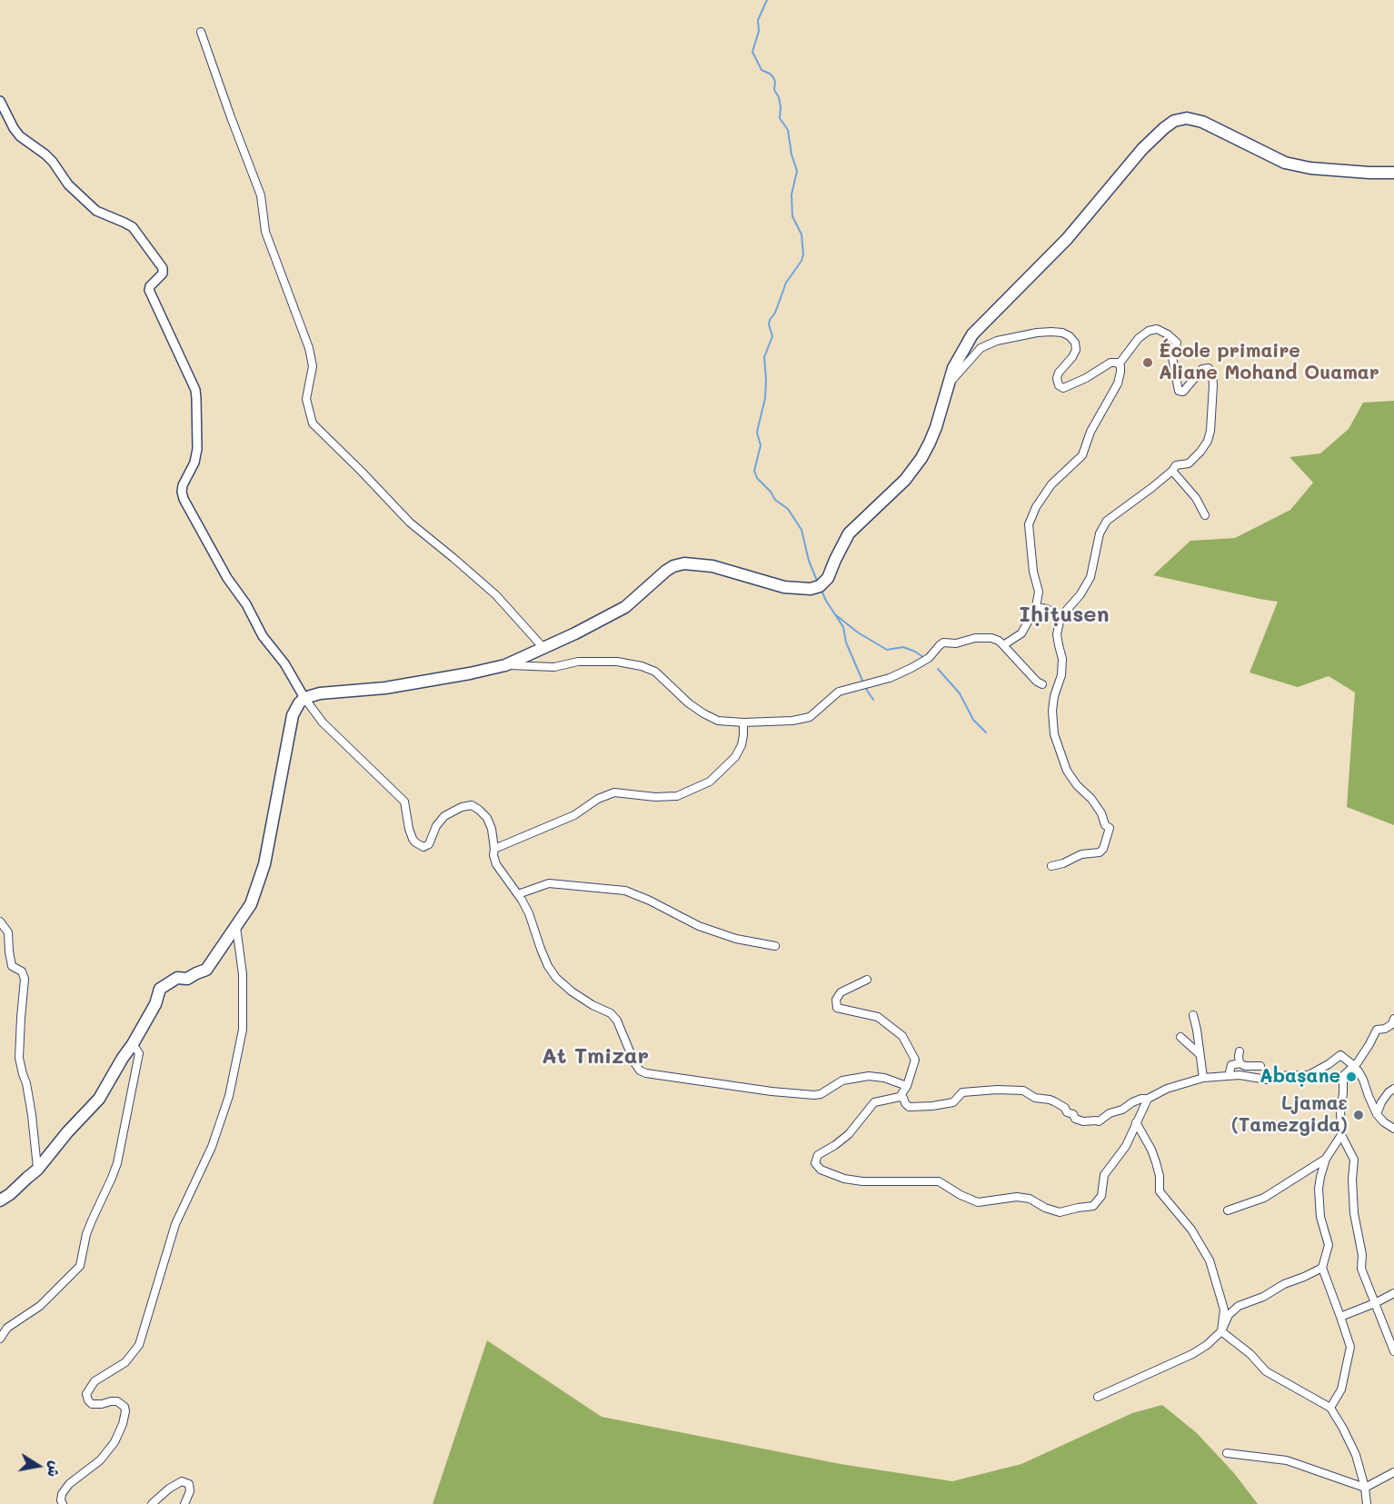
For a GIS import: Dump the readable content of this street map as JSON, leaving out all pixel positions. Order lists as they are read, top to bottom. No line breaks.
{"districts":["Iḥiṭusen","At Tmizar"],"places":["École primaire Aliane Mohand Ouamar","Abaṣane","Ljamaɛ (Tamezgida)"],"north":"right"}
